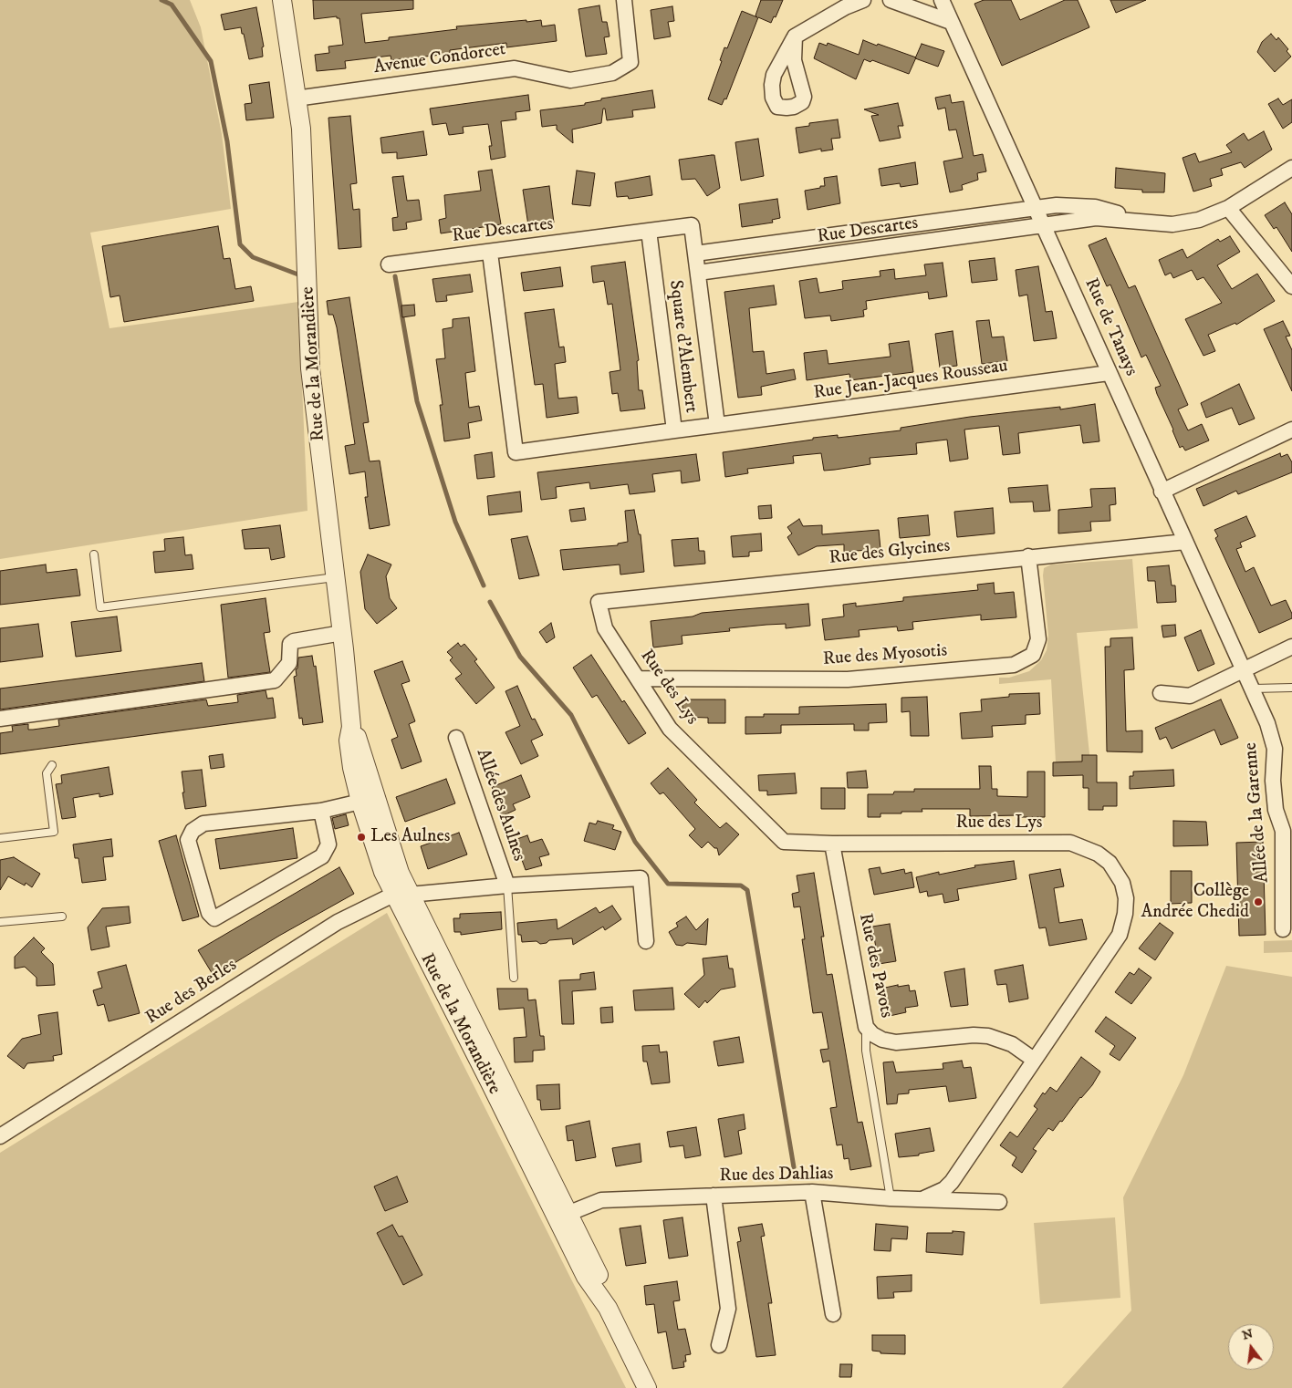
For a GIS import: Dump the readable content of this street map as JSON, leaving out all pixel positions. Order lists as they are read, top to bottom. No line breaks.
{"streets":{"street":["Avenue Condorcet","Rue Descartes","Rue de Tanays","Square d'Alembert","Rue de la Morandière","Rue Jean-Jacques Rousseau","Rue des Glycines","Rue des Myosotis","Rue des Lys","Allée des Aulnes","Allée de la Garenne","Rue des Pavots","Rue des Berles","Rue des Dahlias"]},"crossings":[["Avenue Condorcet","Rue de la Morandière"],["Rue Descartes","Rue de Tanays"],["Rue Descartes","Square d'Alembert"],["Rue de Tanays","Rue Jean-Jacques Rousseau"],["Rue de Tanays","Rue des Glycines"],["Rue de Tanays","Allée de la Garenne"],["Square d'Alembert","Rue Jean-Jacques Rousseau"],["Rue de la Morandière","Allée des Aulnes"],["Rue de la Morandière","Rue des Berles"],["Rue de la Morandière","Rue des Dahlias"],["Rue des Glycines","Rue des Myosotis"],["Rue des Glycines","Rue des Lys"],["Rue des Myosotis","Rue des Lys"],["Rue des Lys","Rue des Pavots"],["Rue des Lys","Rue des Dahlias"],["Allée des Aulnes","Rue des Berles"]],"places":["Les Aulnes","Collège Andrée Chedid"],"north":"top"}
